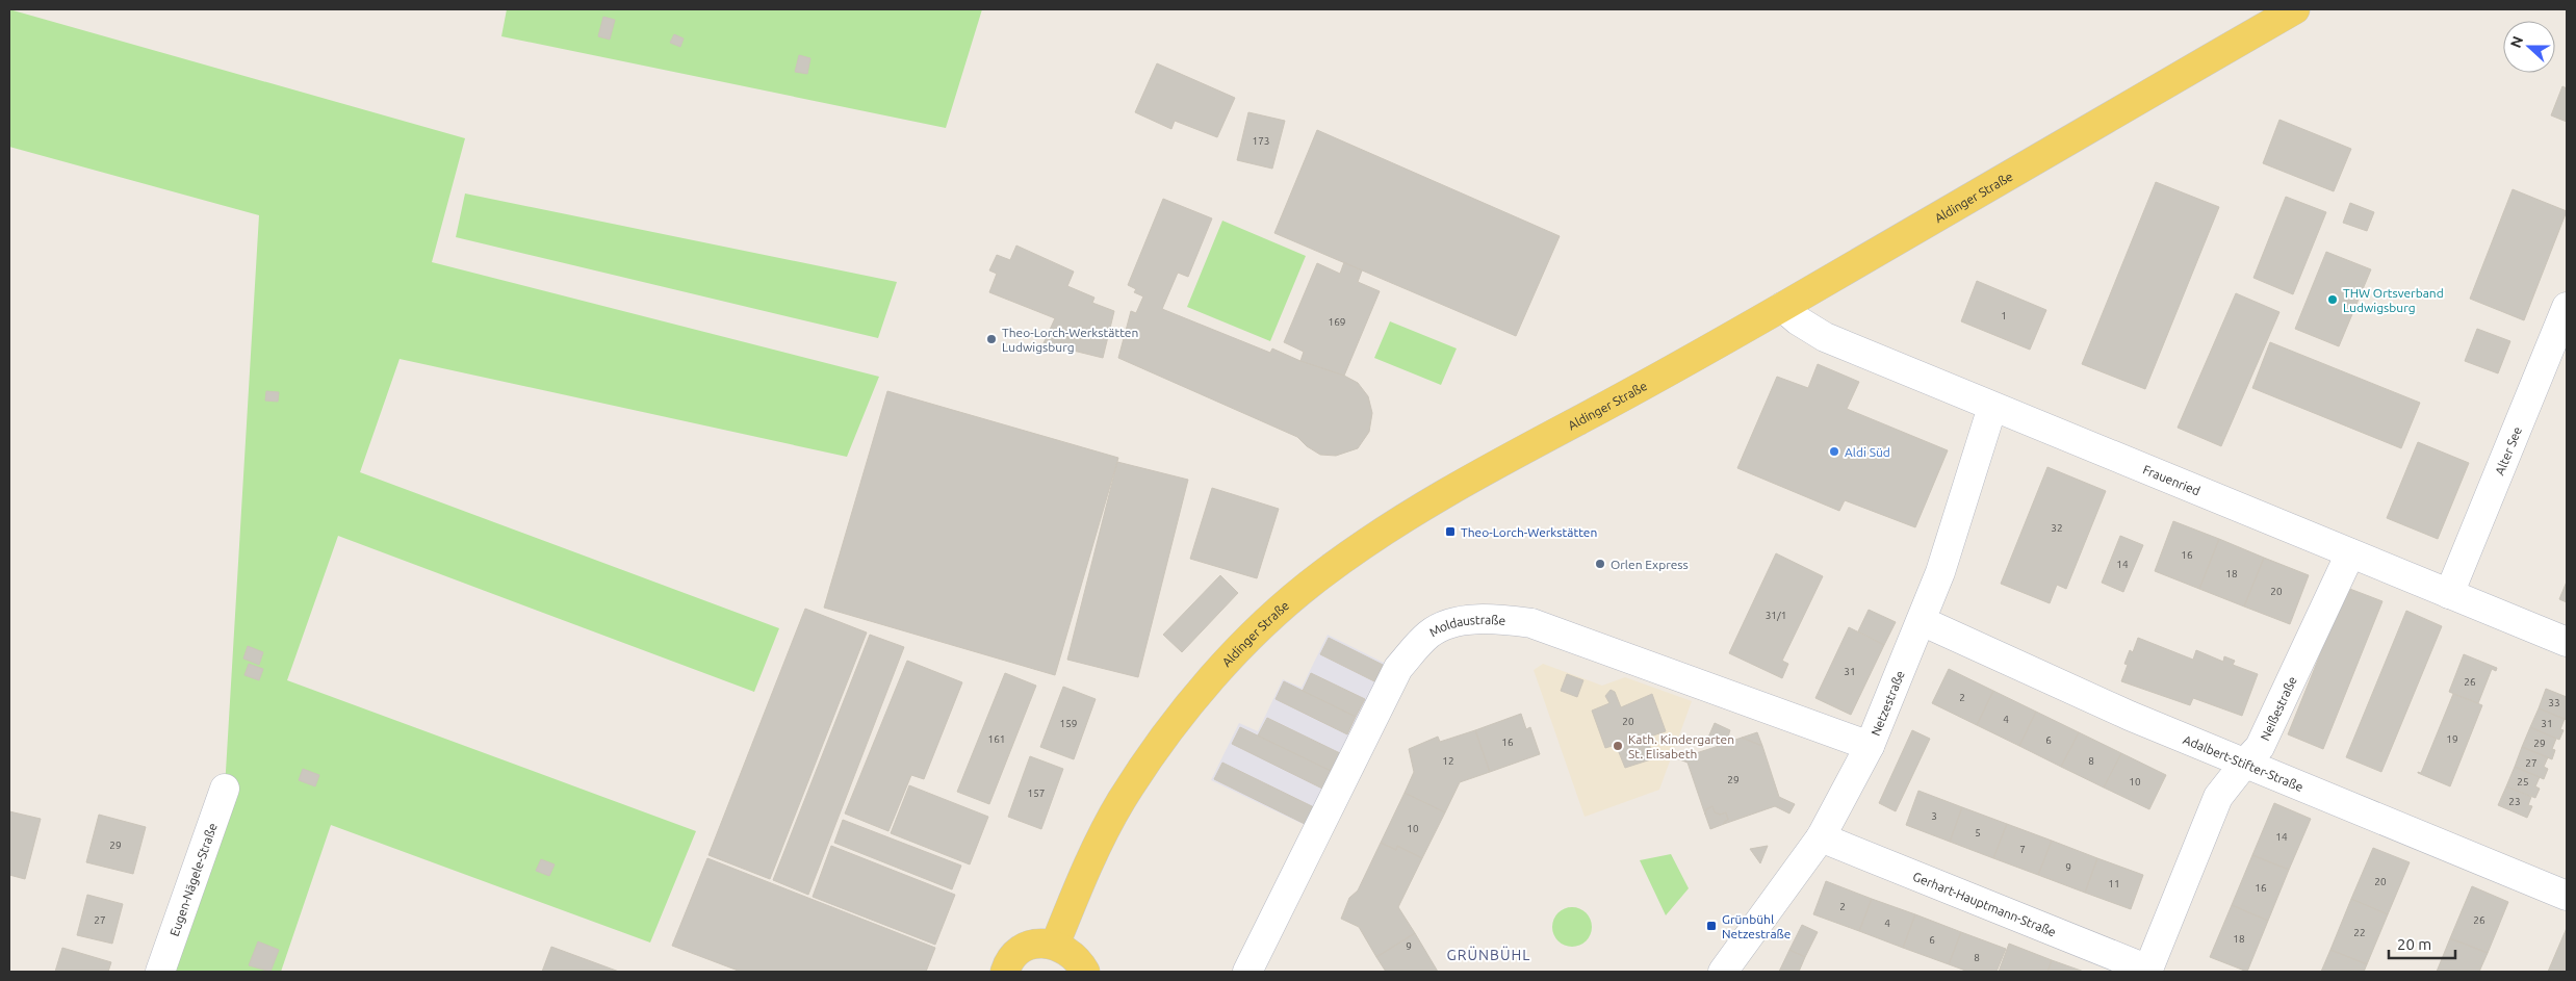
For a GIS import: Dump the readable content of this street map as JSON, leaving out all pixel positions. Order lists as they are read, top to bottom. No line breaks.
{"streets":{"main road":["Aldinger Straße"],"street":["Alter See","Frauenried","Moldaustraße","Netzestraße","Neißestraße","Adalbert-Stifter-Straße","Eugen-Nägele-Straße","Gerhart-Hauptmann-Straße"]},"crossings":[["Aldinger Straße","Frauenried"],["Alter See","Frauenried"],["Frauenried","Netzestraße"],["Frauenried","Neißestraße"],["Moldaustraße","Netzestraße"],["Netzestraße","Adalbert-Stifter-Straße"],["Netzestraße","Gerhart-Hauptmann-Straße"],["Neißestraße","Adalbert-Stifter-Straße"],["Neißestraße","Gerhart-Hauptmann-Straße"]],"districts":["GRÜNBÜHL"],"places":{"other":["THW Ortsverband Ludwigsburg","Theo-Lorch-Werkstätten Ludwigsburg","Aldi Süd","Orlen Express","Kath. Kindergarten St. Elisabeth"],"transit":["Theo-Lorch-Werkstätten","Grünbühl Netzestraße"]},"house_numbers":["173","1","169","32","16","14","18","20","31/1","31","26","2","33","4","20","159","31","161","19","6","16","29","12","8","27","29","10","25","157","23","3","10","5","14","29","7","9","20","11","16","2","27","26","4","22","18","6","9","8"],"scale_bar":"20 m","north":"left"}
